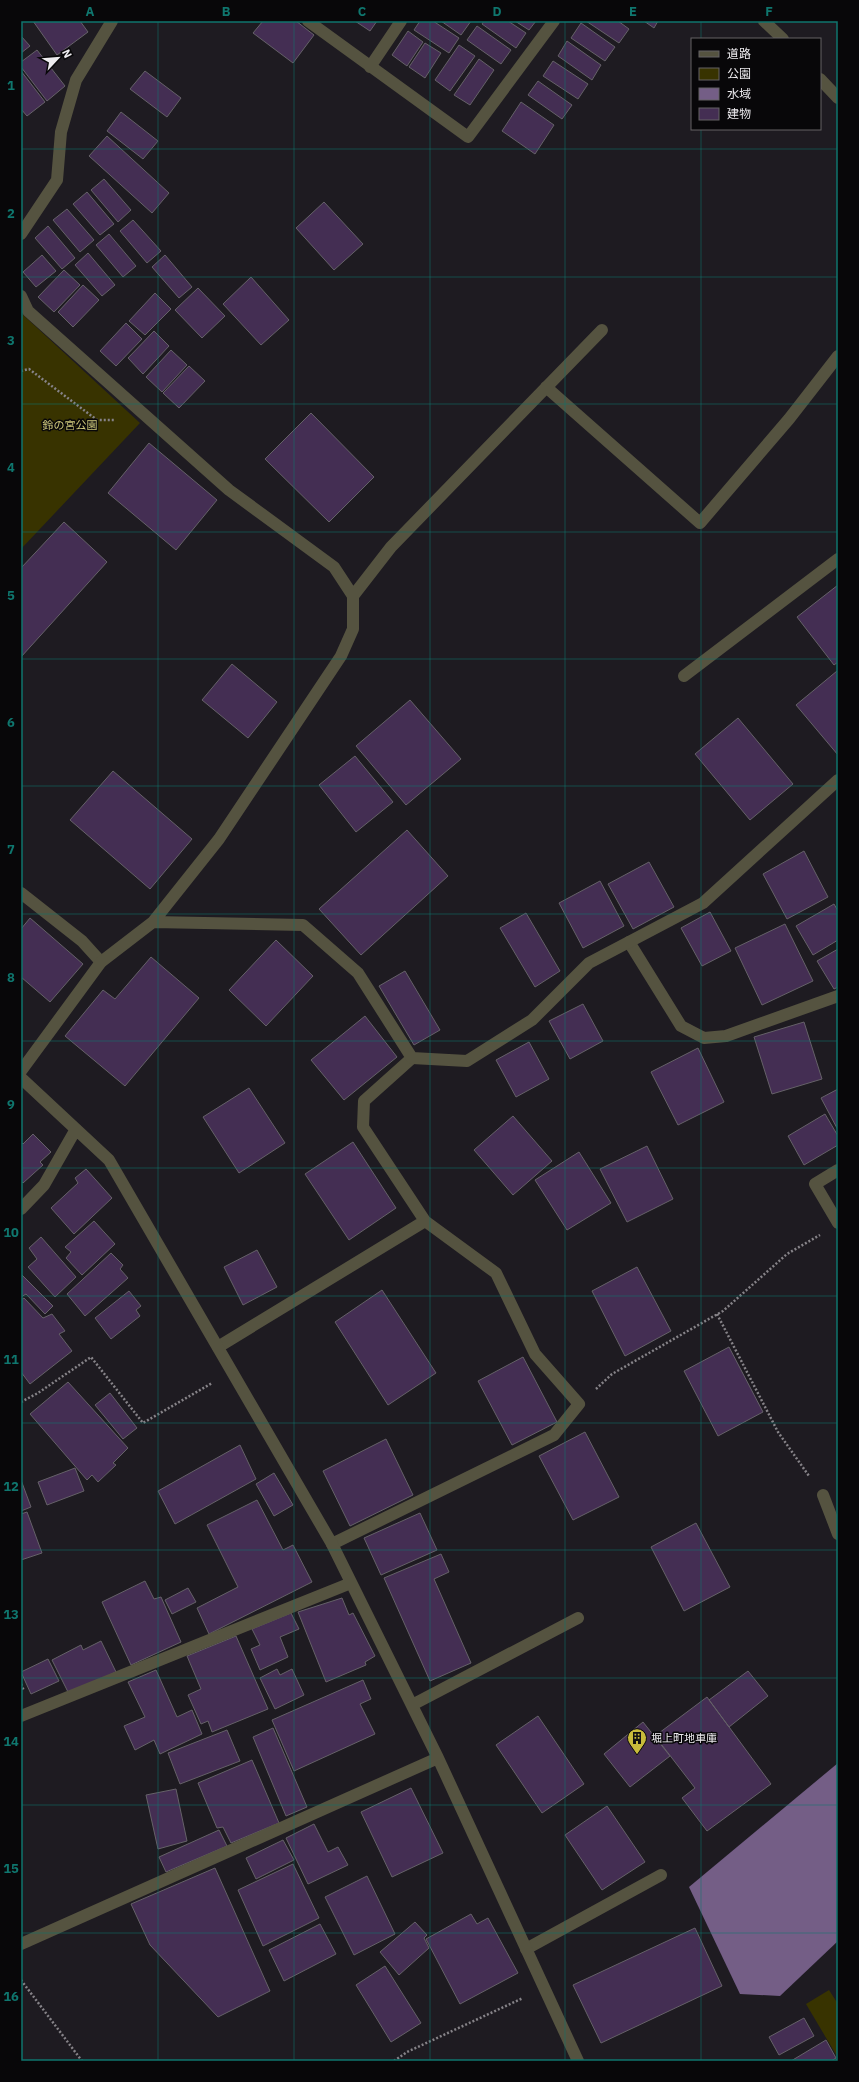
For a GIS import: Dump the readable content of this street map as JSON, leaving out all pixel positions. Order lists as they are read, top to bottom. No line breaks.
{"parks":["鈴の宮公園"],"places":{"building":["堀上町地車庫"]},"legend":["道路","公園","水域","建物"],"north":"top right","grid":{"columns":["A","B","C","D","E","F"],"rows":["1","2","3","4","5","6","7","8","9","10","11","12","13","14","15","16"]}}
